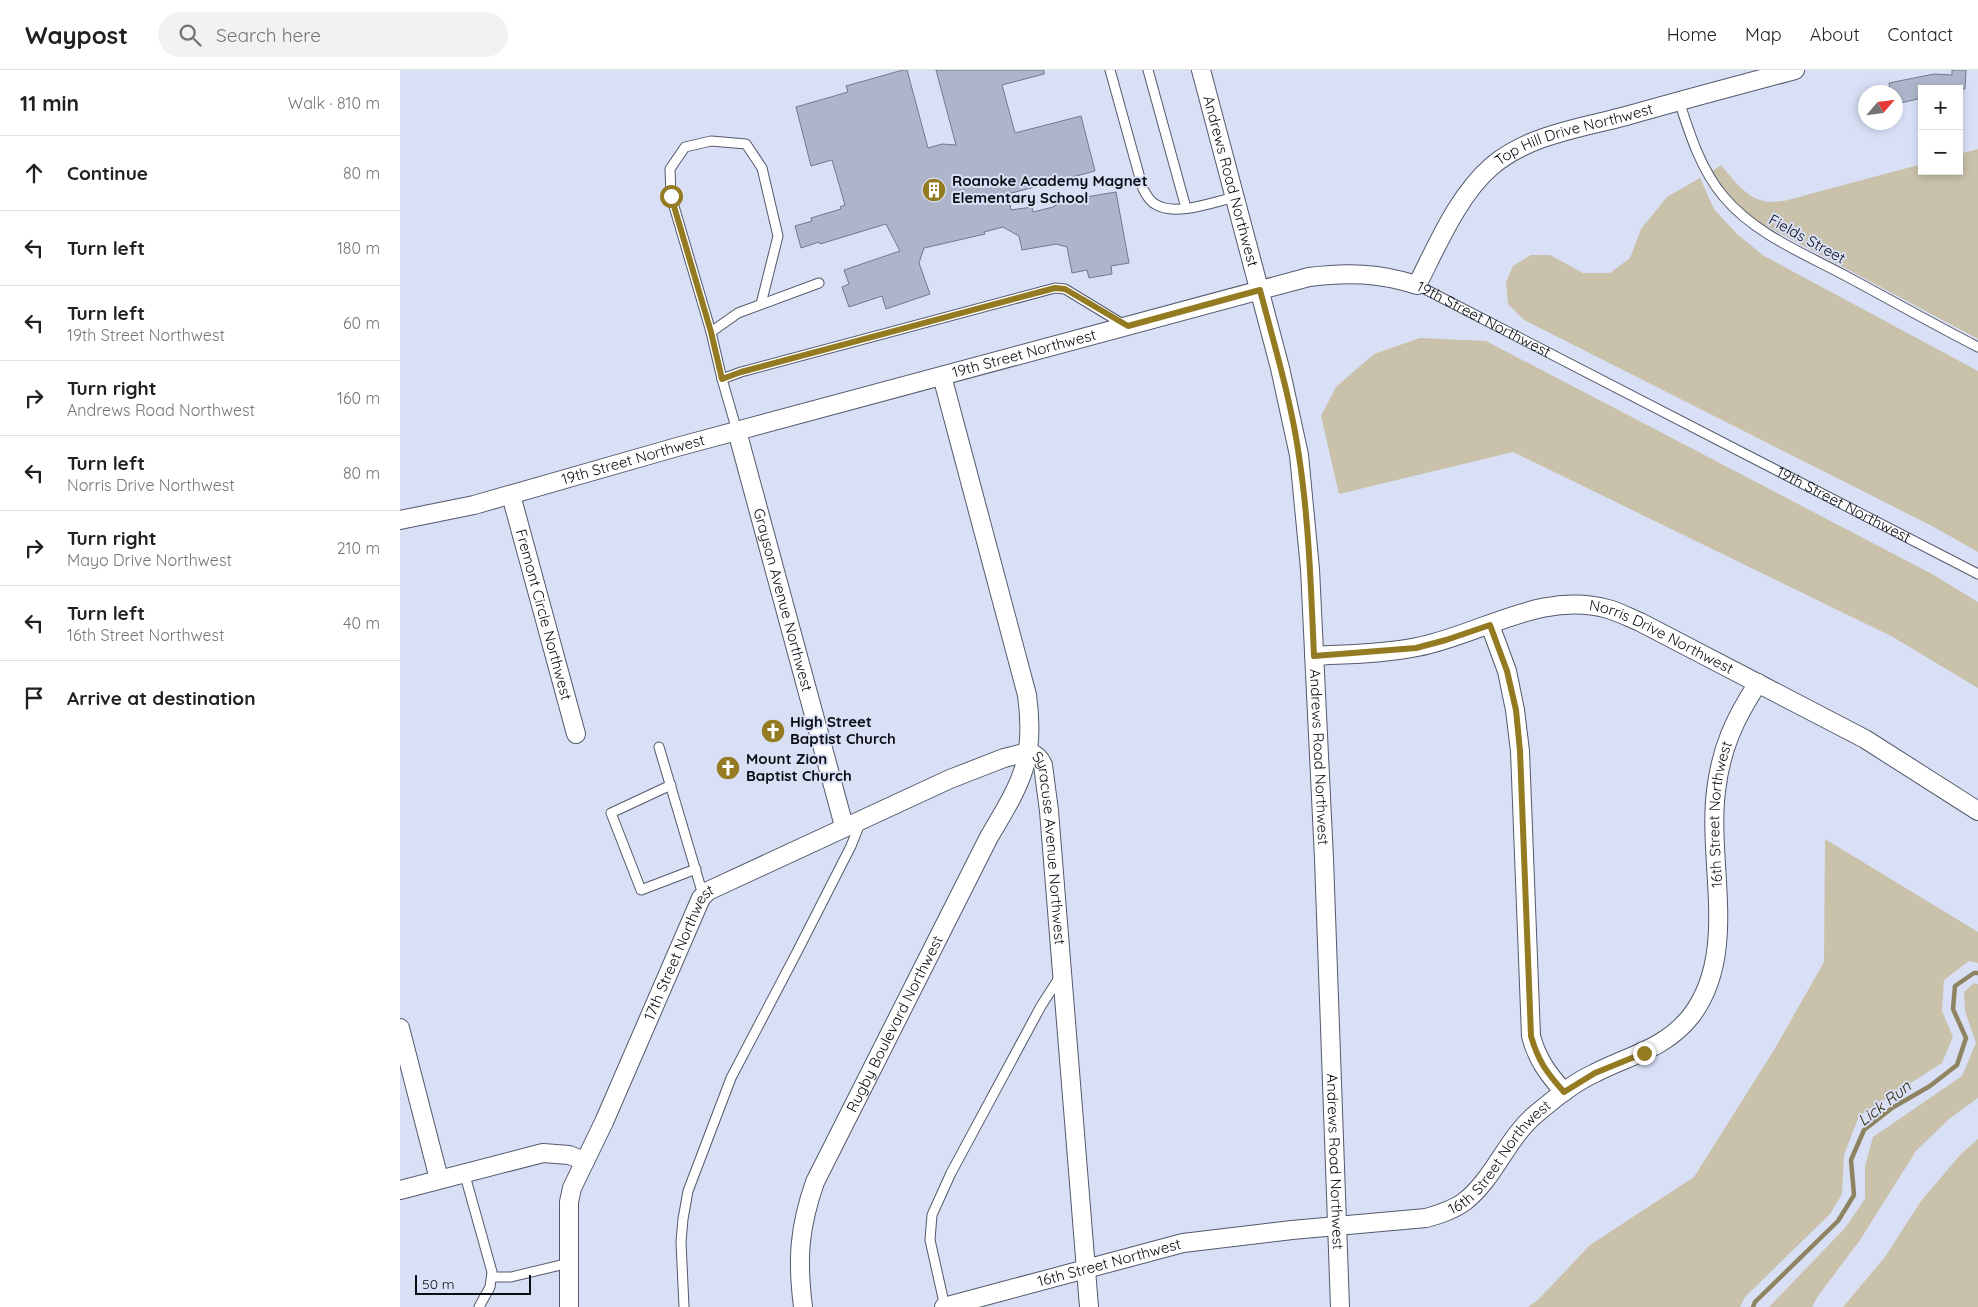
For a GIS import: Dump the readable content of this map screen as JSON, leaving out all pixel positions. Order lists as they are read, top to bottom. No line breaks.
{"streets":{"street":["Top Hill Drive Northwest","Andrews Road Northwest","19th Street Northwest","Grayson Avenue Northwest","Fremont Circle Northwest","Norris Drive Northwest","16th Street Northwest","Syracuse Avenue Northwest","17th Street Northwest","Rugby Boulevard Northwest"],"lane":["Fields Street"]},"crossings":[["Top Hill Drive Northwest","Fields Street"],["Top Hill Drive Northwest","19th Street Northwest"],["Andrews Road Northwest","19th Street Northwest"],["Andrews Road Northwest","Norris Drive Northwest"],["Andrews Road Northwest","16th Street Northwest"],["19th Street Northwest","Grayson Avenue Northwest"],["19th Street Northwest","Fremont Circle Northwest"],["19th Street Northwest","Syracuse Avenue Northwest"],["Grayson Avenue Northwest","17th Street Northwest"],["Norris Drive Northwest","16th Street Northwest"],["16th Street Northwest","Syracuse Avenue Northwest"],["Syracuse Avenue Northwest","17th Street Northwest"],["Syracuse Avenue Northwest","Rugby Boulevard Northwest"],["17th Street Northwest","Rugby Boulevard Northwest"]],"water":["Lick Run"],"places":{"building":["Roanoke Academy Magnet Elementary School"],"church":["High Street Baptist Church","Mount Zion Baptist Church"]},"scale_bar":"50 m","north":"top right","page":{"header":"Waypost","search":"Search here","nav":["Home","Map","About","Contact"],"heading":["11 min","Walk · 810 m"],"map_buttons":["+","−"],"list":[["Continue","80 m"],["Turn left","180 m"],["Turn left","19th Street Northwest","60 m"],["Turn right","Andrews Road Northwest","160 m"],["Turn left","Norris Drive Northwest","80 m"],["Turn right","Mayo Drive Northwest","210 m"],["Turn left","16th Street Northwest","40 m"],"Arrive at destination"],"scale":"50 m"}}
